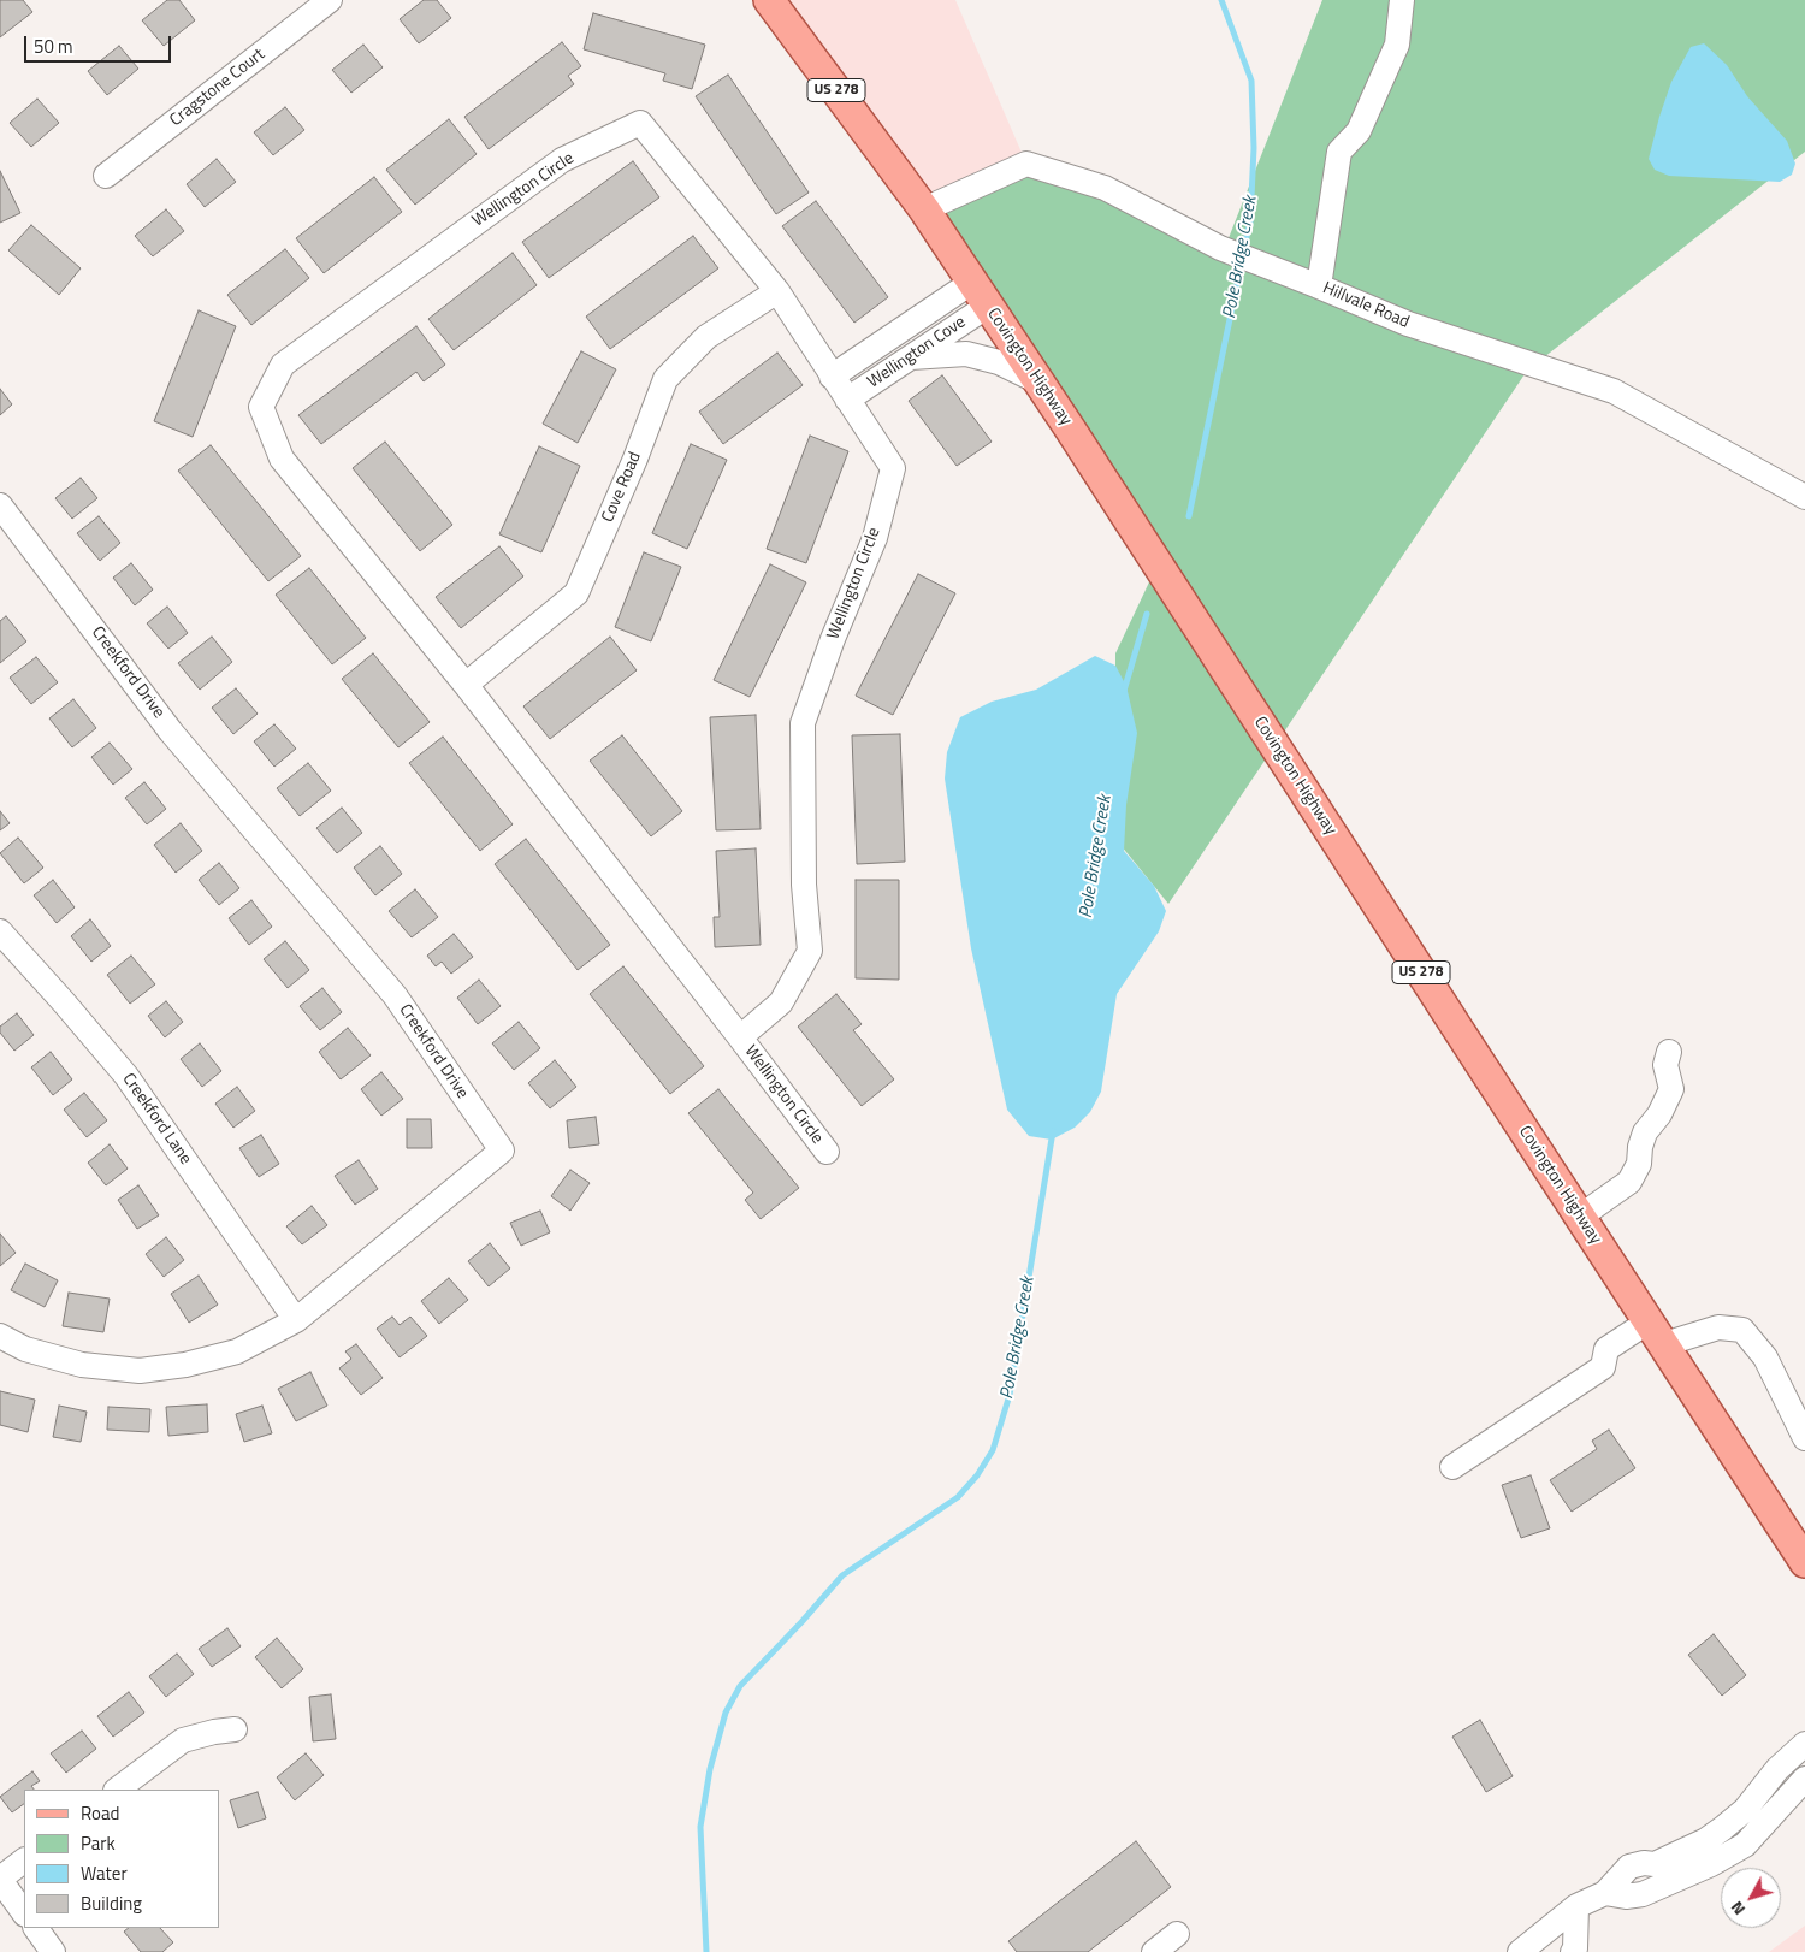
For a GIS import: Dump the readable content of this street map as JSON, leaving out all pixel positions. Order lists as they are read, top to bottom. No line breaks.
{"streets":{"main road":["US 278","Covington Highway"],"street":["Cragstone Court","Wellington Circle","Hillvale Road","Wellington Cove","Cove Road","Creekford Drive","Creekford Lane"]},"crossings":[["Wellington Circle","Wellington Cove"],["Wellington Circle","Cove Road"],["Hillvale Road","Covington Highway"],["Wellington Cove","Covington Highway"],["Creekford Drive","Creekford Lane"]],"water":["Pole Bridge Creek"],"legend":["Road","Park","Water","Building"],"scale_bar":"50 m","north":"bottom left"}
